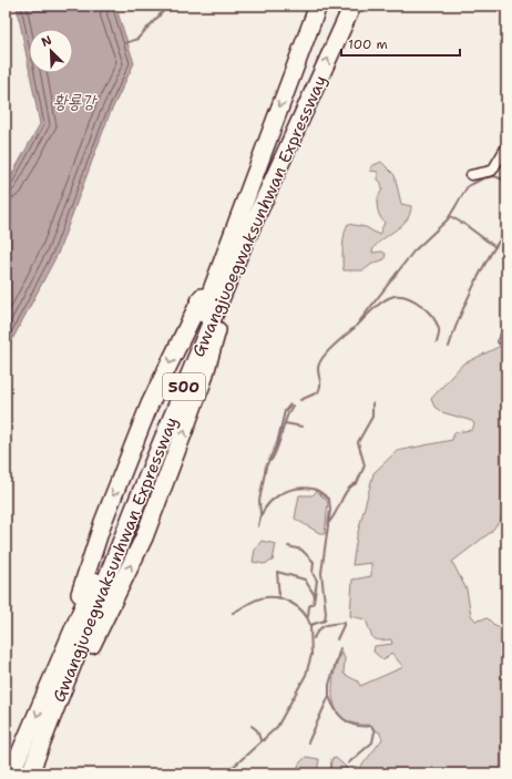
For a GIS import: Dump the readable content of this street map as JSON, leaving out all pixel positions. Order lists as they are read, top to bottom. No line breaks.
{"streets":{"highway":["Gwangjuoegwaksunhwan Expressway","500"]},"water":["황룡강"],"scale_bar":"100 m","north":"top left"}
